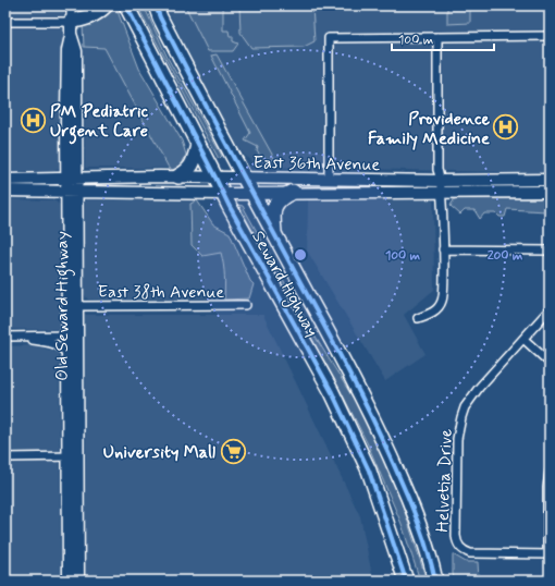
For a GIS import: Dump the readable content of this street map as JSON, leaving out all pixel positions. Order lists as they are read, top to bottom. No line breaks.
{"streets":{"highway":["Seward Highway"],"main road":["East 36th Avenue","Old Seward Highway"],"street":["East 38th Avenue","Helvetia Drive"]},"crossings":[["East 36th Avenue","Seward Highway"],["East 36th Avenue","Old Seward Highway"],["East 38th Avenue","Old Seward Highway"]],"places":{"hospital":["PM Pediatric Urgent Care","Providence Family Medicine"],"supermarket":["University Mall"]},"scale_bar":"100 m","rings":["100 m","200 m"]}
